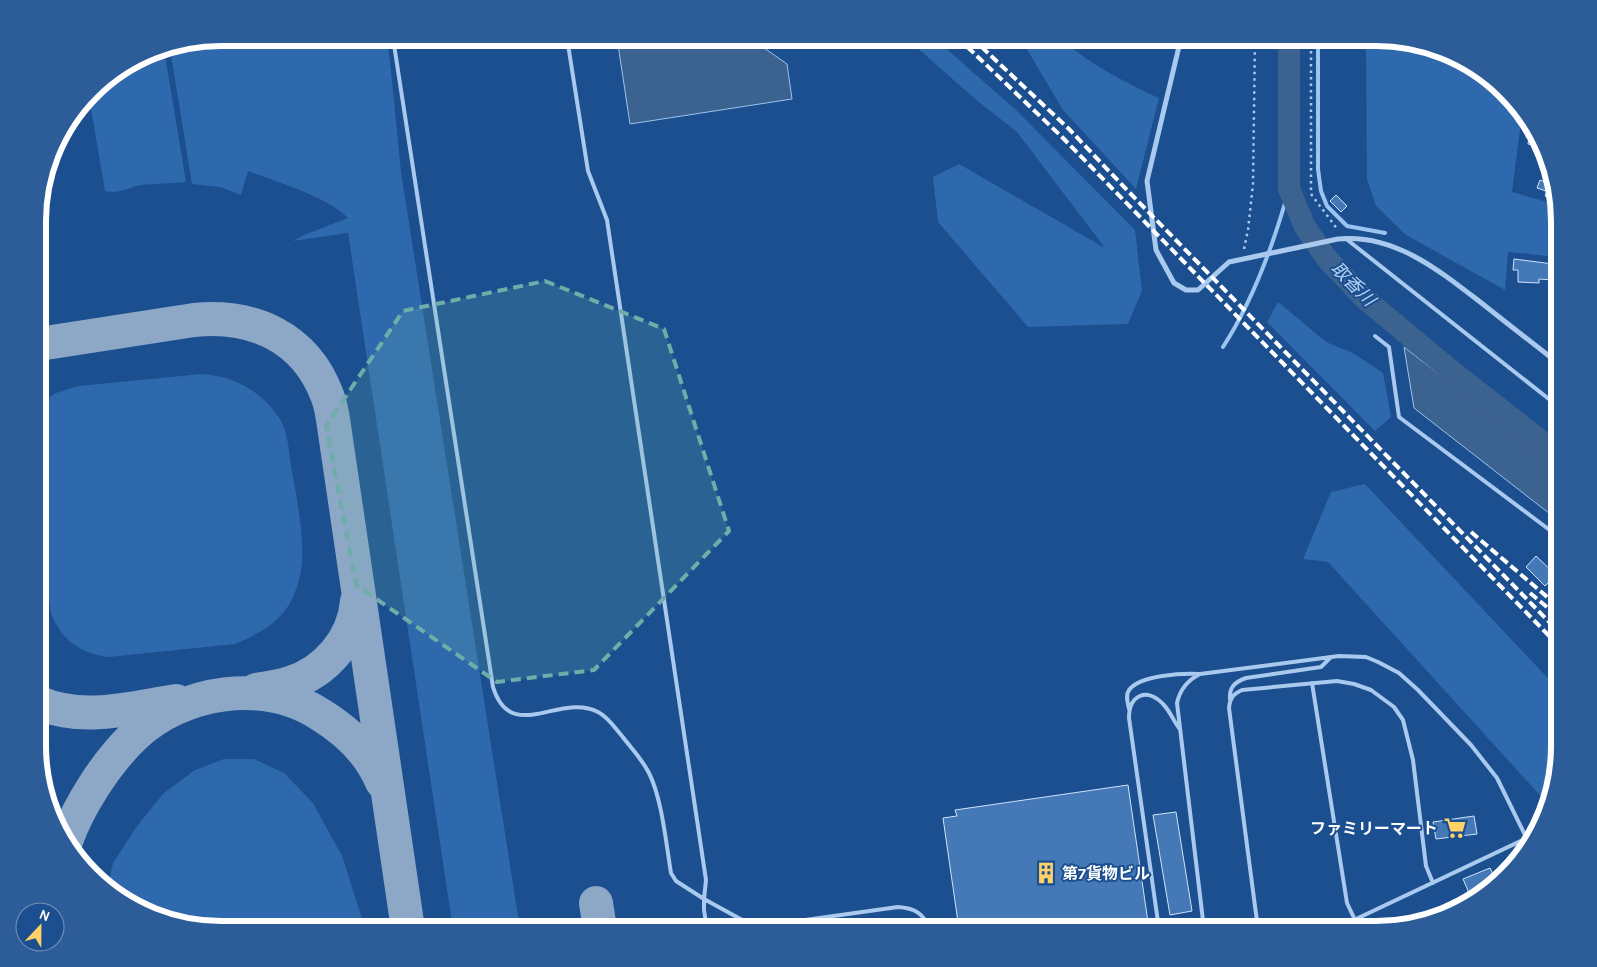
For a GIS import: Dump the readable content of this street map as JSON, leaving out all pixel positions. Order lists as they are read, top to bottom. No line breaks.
{"water":["取香川"],"places":{"supermarket":["ファミリーマート"],"building":["第7貨物ビル"]},"north":"top"}
